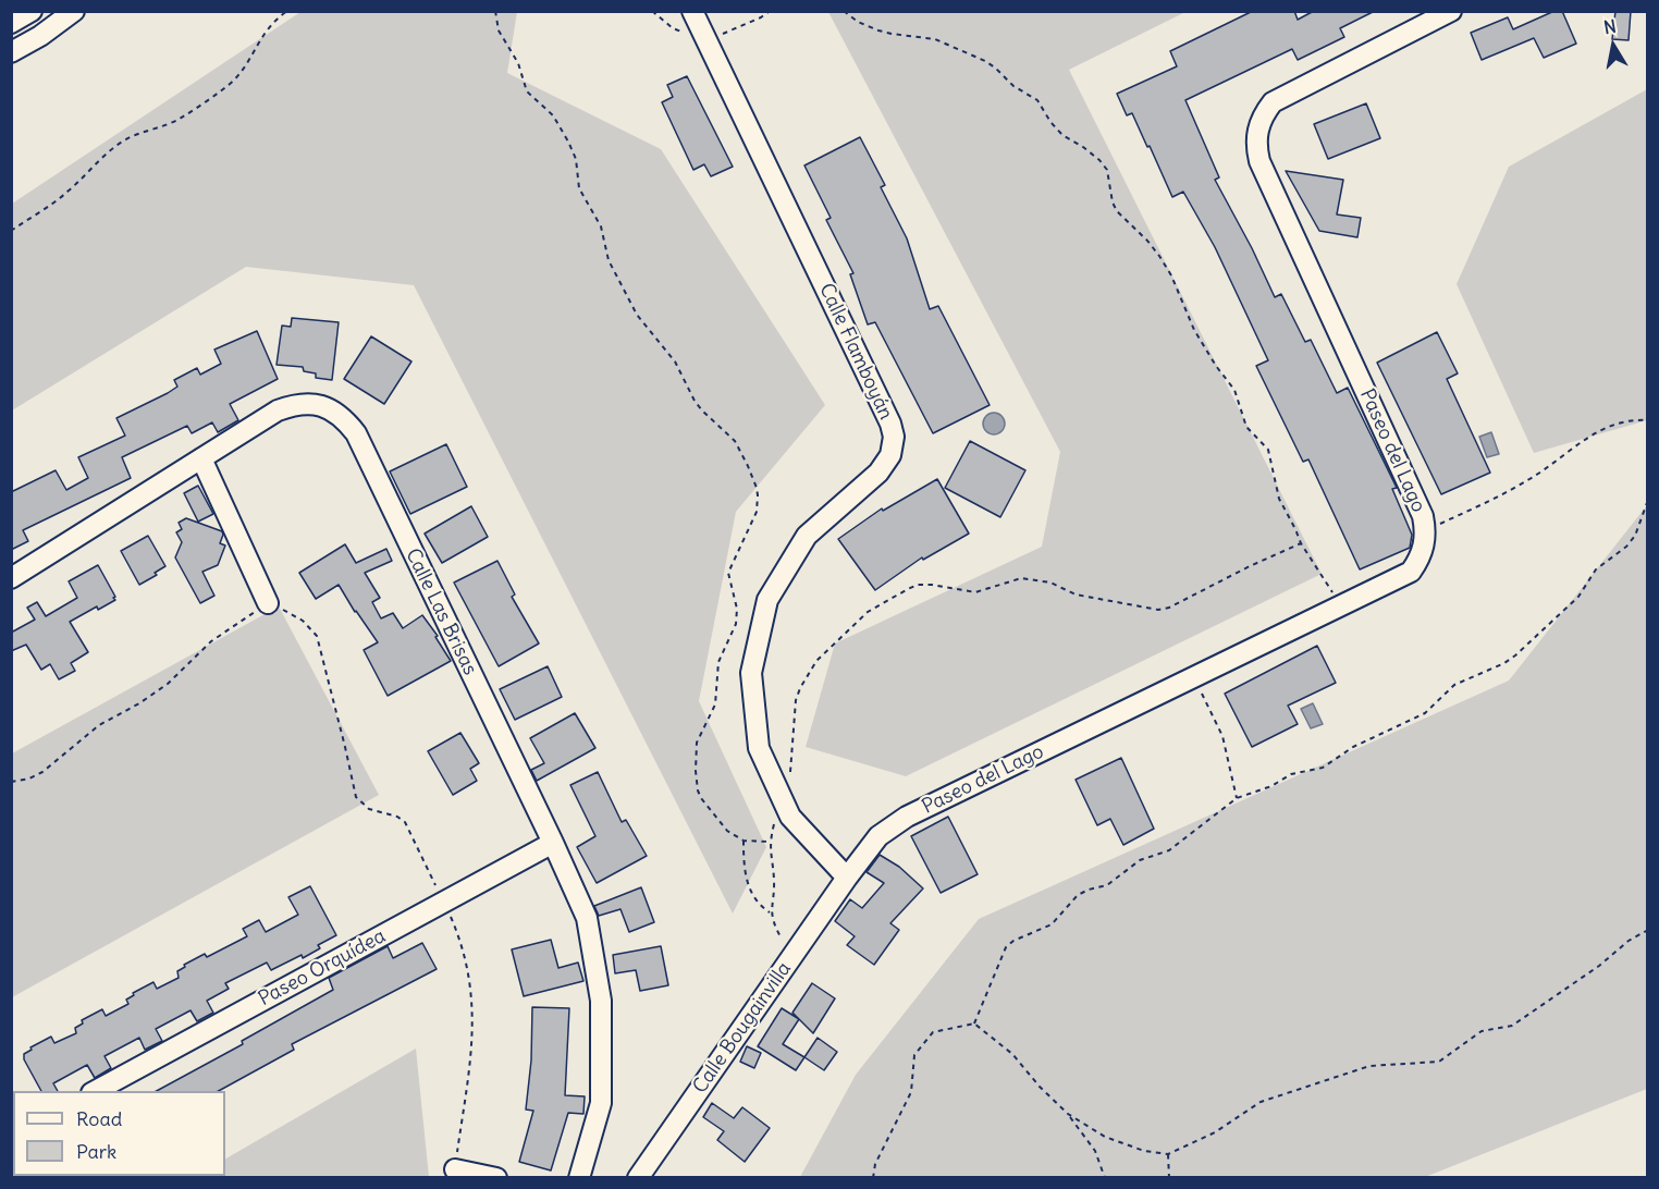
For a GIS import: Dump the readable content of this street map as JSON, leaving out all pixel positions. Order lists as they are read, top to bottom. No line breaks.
{"streets":{"street":["Calle Flamboyán","Paseo del Lago","Calle Las Brisas","Paseo Orquídea","Calle Bougainvilla"]},"crossings":[["Calle Flamboyán","Paseo del Lago"],["Calle Flamboyán","Calle Bougainvilla"],["Paseo del Lago","Calle Bougainvilla"],["Calle Las Brisas","Paseo Orquídea"]],"legend":["Road","Park"],"north":"top"}
